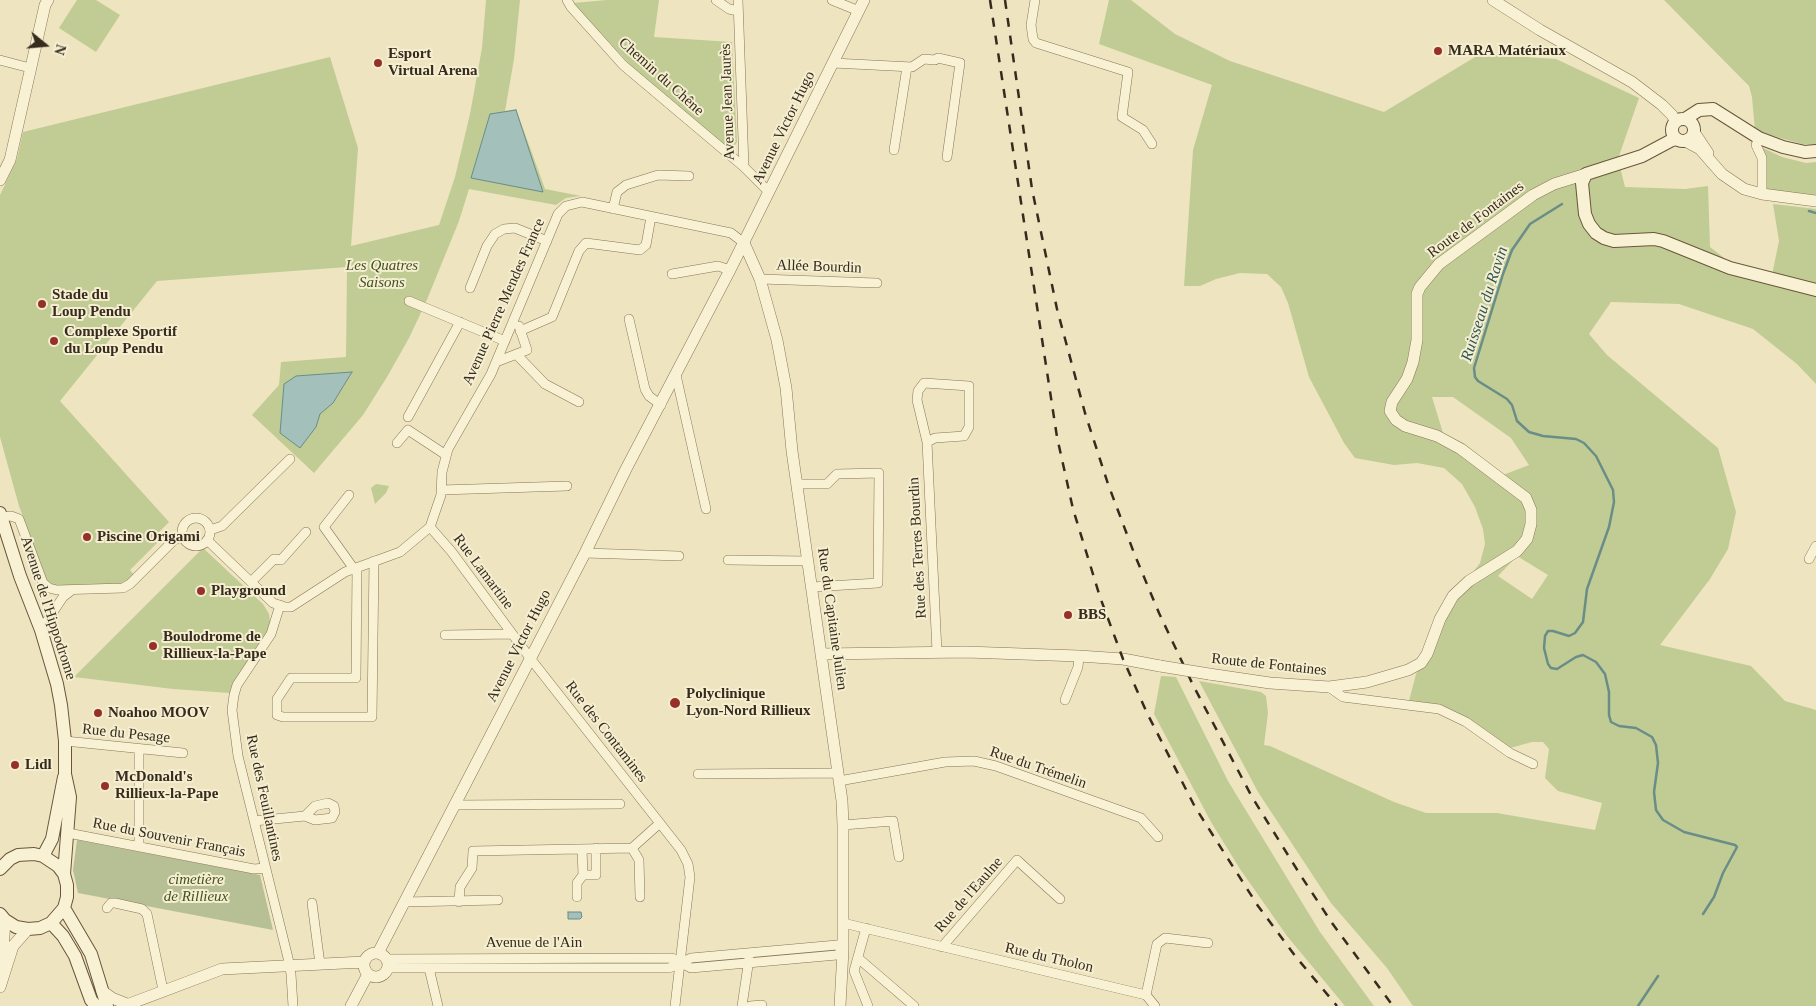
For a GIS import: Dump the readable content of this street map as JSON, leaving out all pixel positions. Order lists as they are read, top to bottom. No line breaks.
{"streets":{"main road":["Avenue de l'Hippodrome"],"street":["Chemin du Chêne","Avenue Jean Jaurès","Avenue Victor Hugo","Route de Fontaines","Allée Bourdin","Avenue Pierre Mendes France","Rue des Terres Bourdin","Rue Lamartine","Rue du Capitaine Julien","Rue des Contamines","Rue du Pesage","Rue du Trémelin","Rue des Feuillantines","Rue du Souvenir Français","Rue de l'Eaulne","Avenue de l'Ain","Rue du Tholon"]},"crossings":[["Chemin du Chêne","Avenue Jean Jaurès"],["Avenue Jean Jaurès","Avenue Victor Hugo"],["Avenue Victor Hugo","Avenue Pierre Mendes France"],["Avenue Victor Hugo","Rue Lamartine"],["Avenue Victor Hugo","Rue du Capitaine Julien"],["Avenue Victor Hugo","Rue des Contamines"],["Avenue Victor Hugo","Avenue de l'Ain"],["Route de Fontaines","Rue des Terres Bourdin"],["Route de Fontaines","Rue du Capitaine Julien"],["Allée Bourdin","Rue du Capitaine Julien"],["Avenue Pierre Mendes France","Rue Lamartine"],["Avenue Pierre Mendes France","Rue du Capitaine Julien"],["Rue Lamartine","Rue des Contamines"],["Avenue de l'Hippodrome","Rue du Pesage"],["Avenue de l'Hippodrome","Rue du Souvenir Français"],["Rue du Capitaine Julien","Rue du Trémelin"],["Rue du Capitaine Julien","Avenue de l'Ain"],["Rue du Capitaine Julien","Rue du Tholon"],["Rue des Contamines","Avenue de l'Ain"],["Rue des Feuillantines","Rue du Souvenir Français"],["Rue de l'Eaulne","Rue du Tholon"]],"water":["Ruisseau du Ravin"],"parks":["Les Quatres Saisons","cimetière de Rillieux"],"places":["MARA Matériaux","Esport Virtual Arena","Stade du Loup Pendu","Complexe Sportif du Loup Pendu","Piscine Origami","Playground","BBS","Boulodrome de Rillieux-la-Pape","Polyclinique Lyon-Nord Rillieux","Noahoo MOOV","Lidl","McDonald's Rillieux-la-Pape"],"north":"right"}
